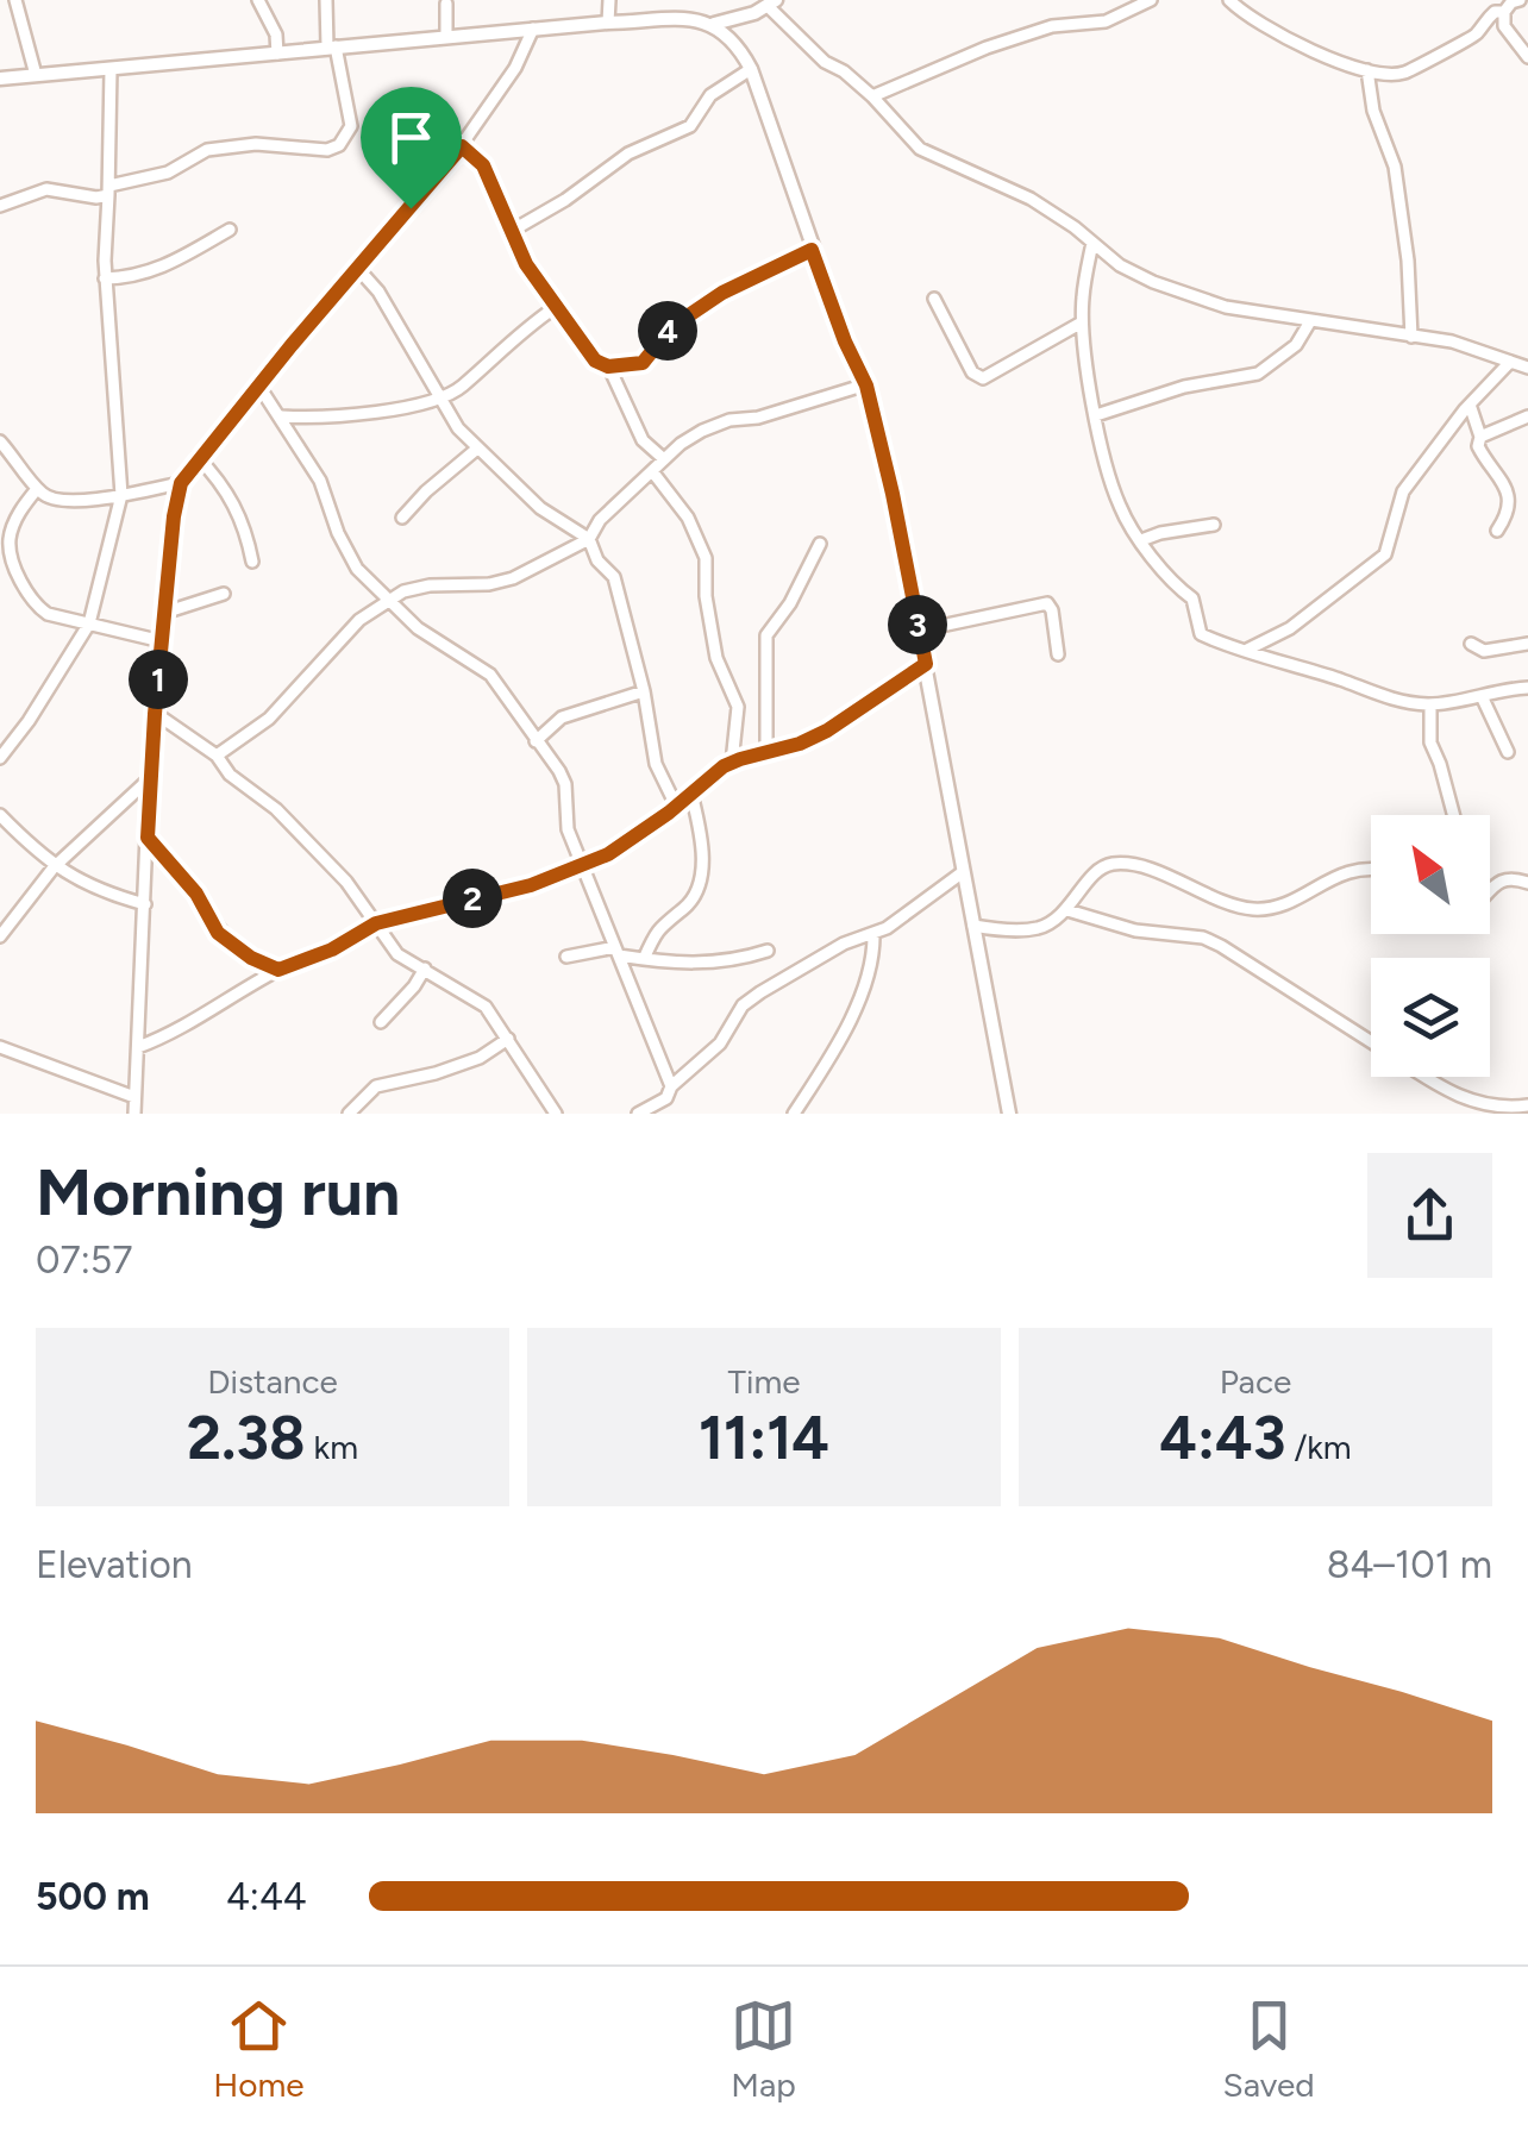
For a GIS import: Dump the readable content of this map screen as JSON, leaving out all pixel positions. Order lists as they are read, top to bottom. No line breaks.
{"north":"top left","page":{"pins":["4","3","1","2"],"heading":["Morning run","07:57"],"stats":[["Distance","2.38 km"],["Time","11:14"],["Pace","4:43 /km"]],"chart":["Elevation","84–101 m"],"list":[{"name":"500 m","note":"4:44"}],"tabs":["Home","Map","Saved"]}}
